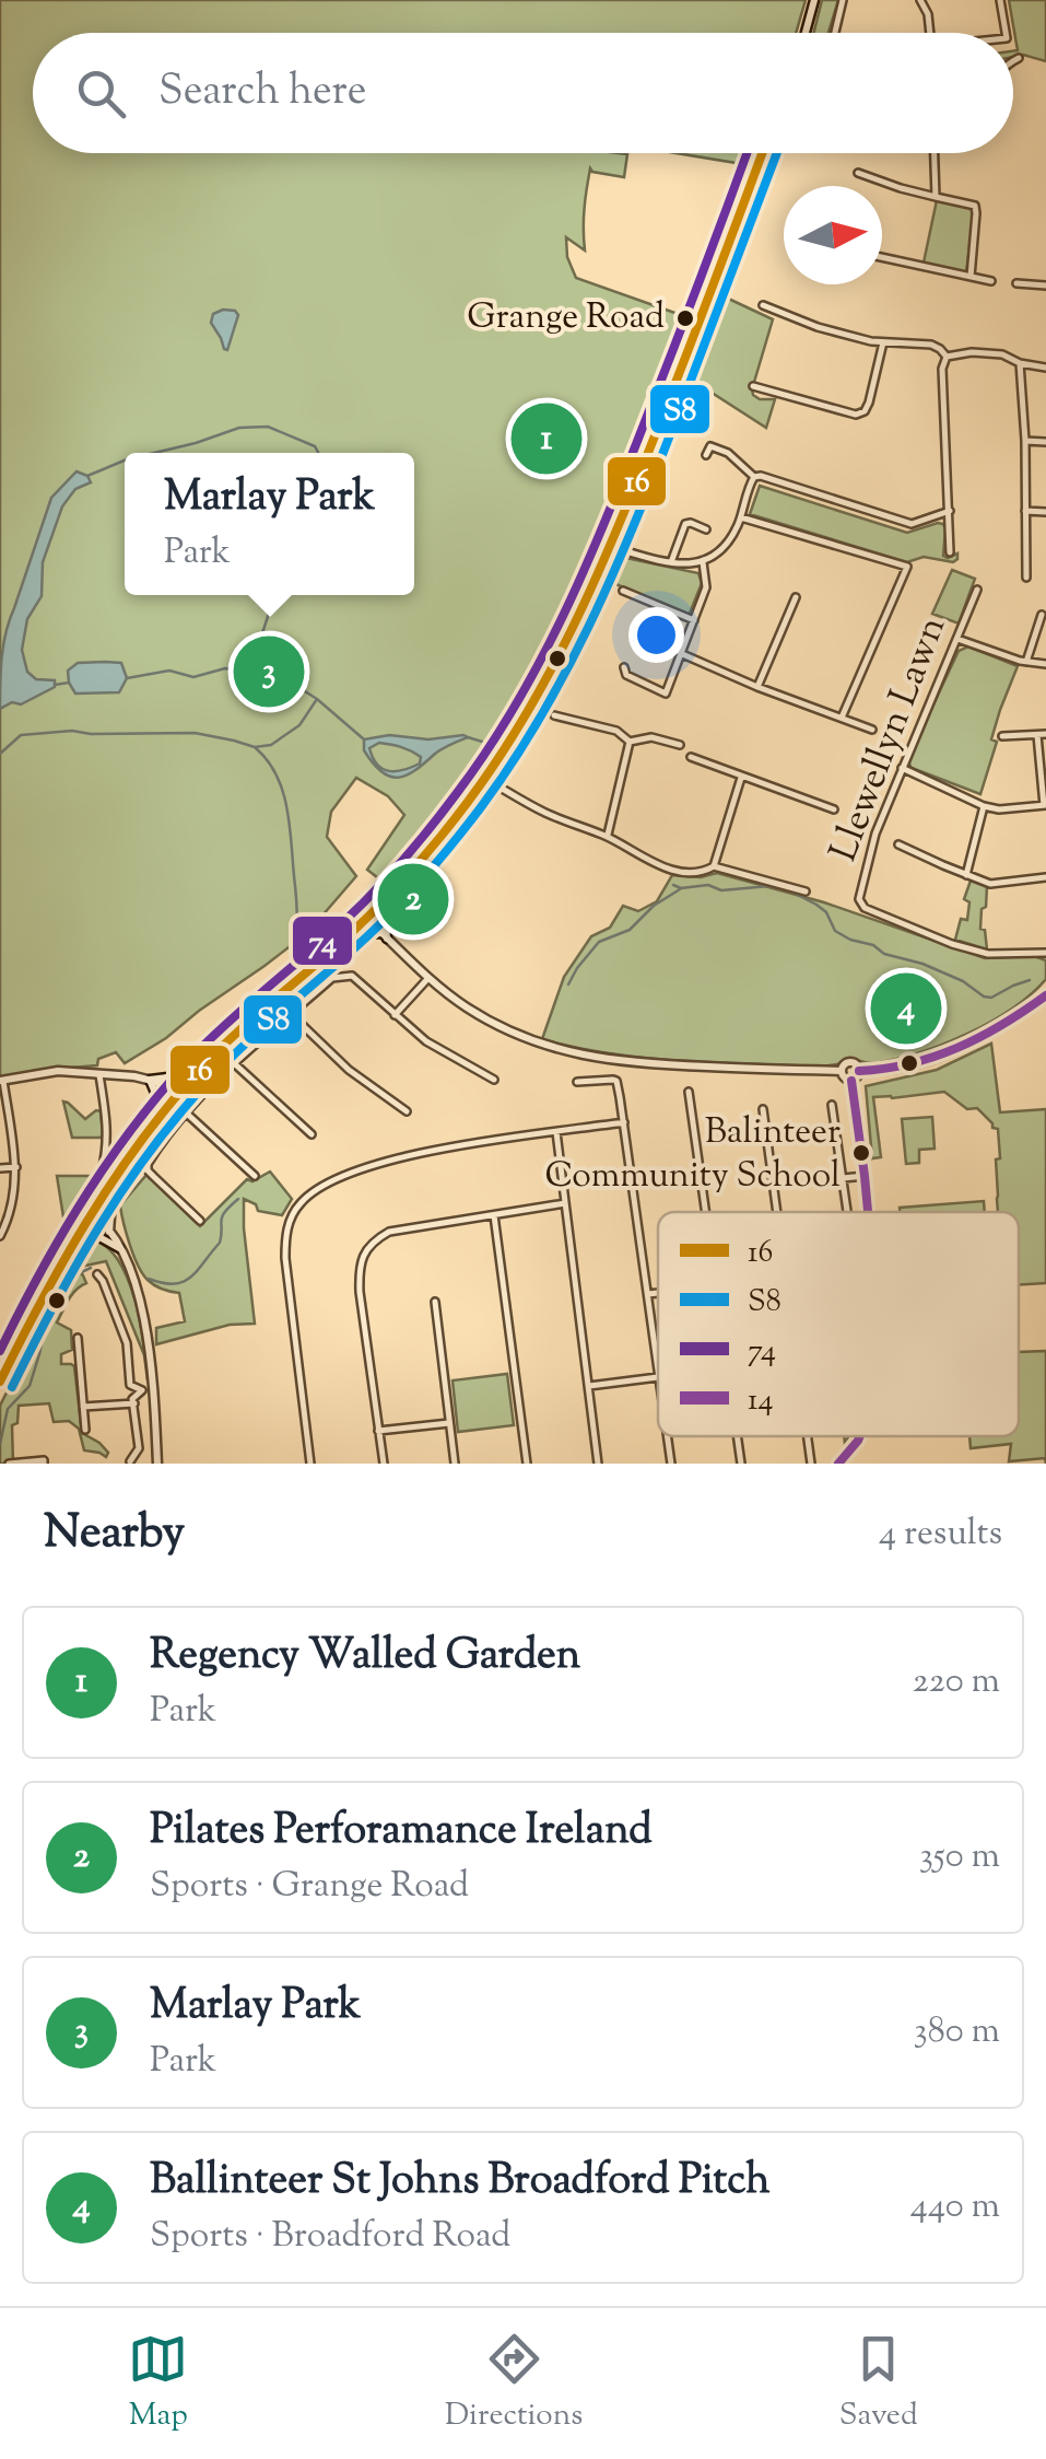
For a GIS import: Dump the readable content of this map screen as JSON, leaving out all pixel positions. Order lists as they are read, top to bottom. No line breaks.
{"streets":{"street":["Llewellyn Lawn"]},"places":["Grange Road","Balinteer Community School"],"lines":["transit line 16","transit line S8","transit line 74","transit line 14"],"legend":["16","S8","74","14"],"north":"right","page":{"search":"Search here","pins":["1","3","2","4"],"popup":["Marlay Park","Park"],"heading":["Nearby","4 results"],"list":[{"mark":"1","name":"Regency Walled Garden","note":"Park","value":"220 m"},{"mark":"2","name":"Pilates Perforamance Ireland","note":"Sports · Grange Road","value":"350 m"},{"mark":"3","name":"Marlay Park","note":"Park","value":"380 m"},{"mark":"4","name":"Ballinteer St Johns Broadford Pitch","note":"Sports · Broadford Road","value":"440 m"}],"nav":["Map","Directions","Saved"]}}
